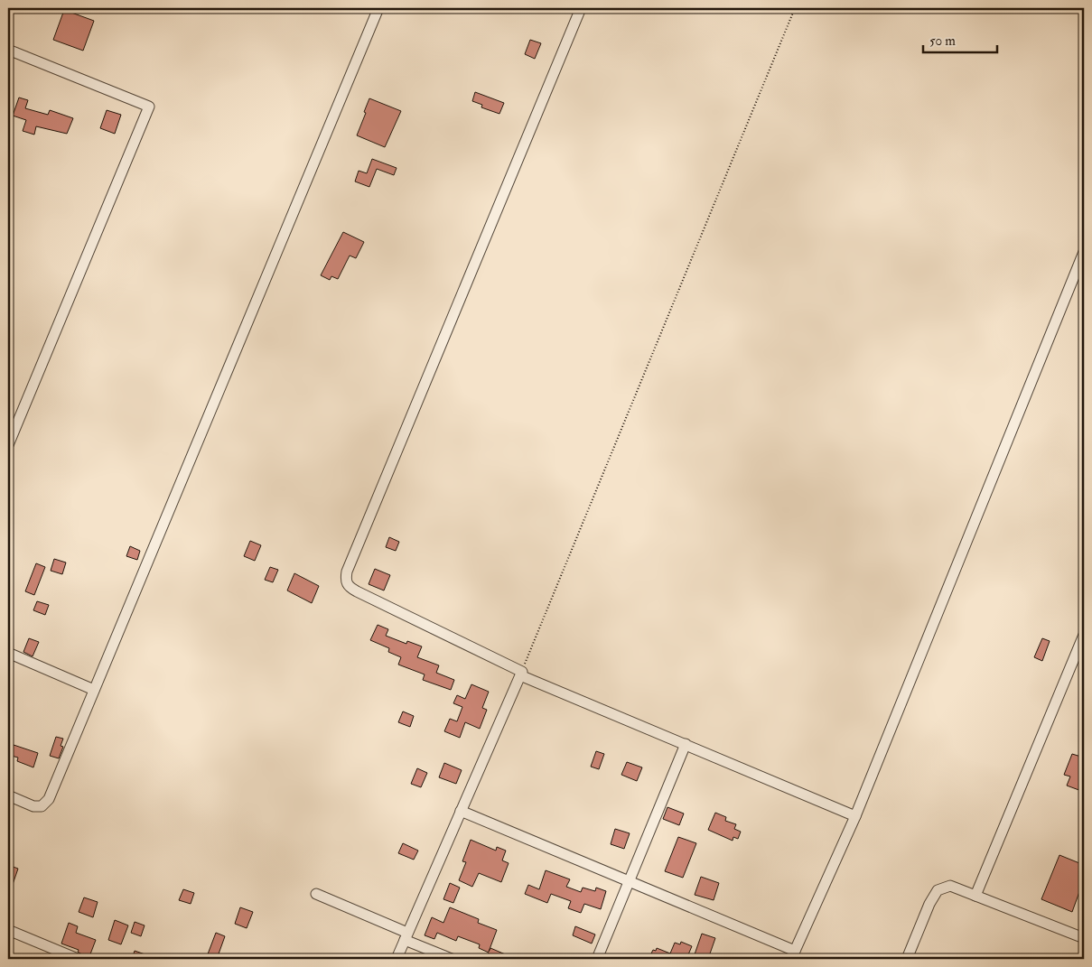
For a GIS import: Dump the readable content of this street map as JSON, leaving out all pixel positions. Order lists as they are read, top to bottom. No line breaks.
{"scale_bar":"50 m"}
